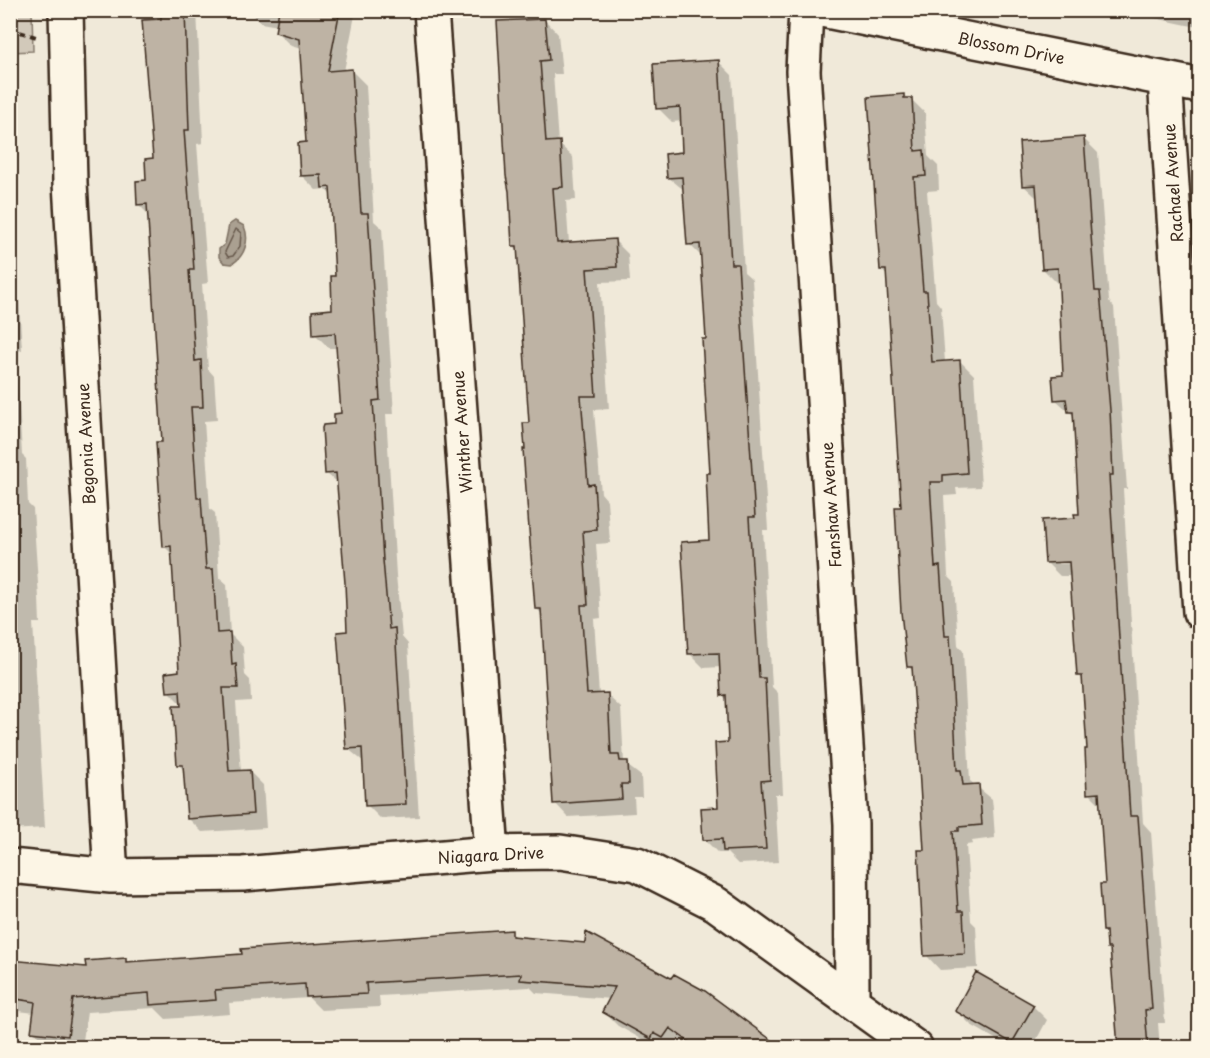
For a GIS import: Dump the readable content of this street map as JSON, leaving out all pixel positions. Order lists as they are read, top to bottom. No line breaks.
{"streets":{"street":["Blossom Drive","Rachael Avenue","Winther Avenue","Begonia Avenue","Fanshaw Avenue","Niagara Drive"]},"crossings":[["Blossom Drive","Rachael Avenue"],["Winther Avenue","Niagara Drive"],["Begonia Avenue","Niagara Drive"],["Fanshaw Avenue","Niagara Drive"]]}
